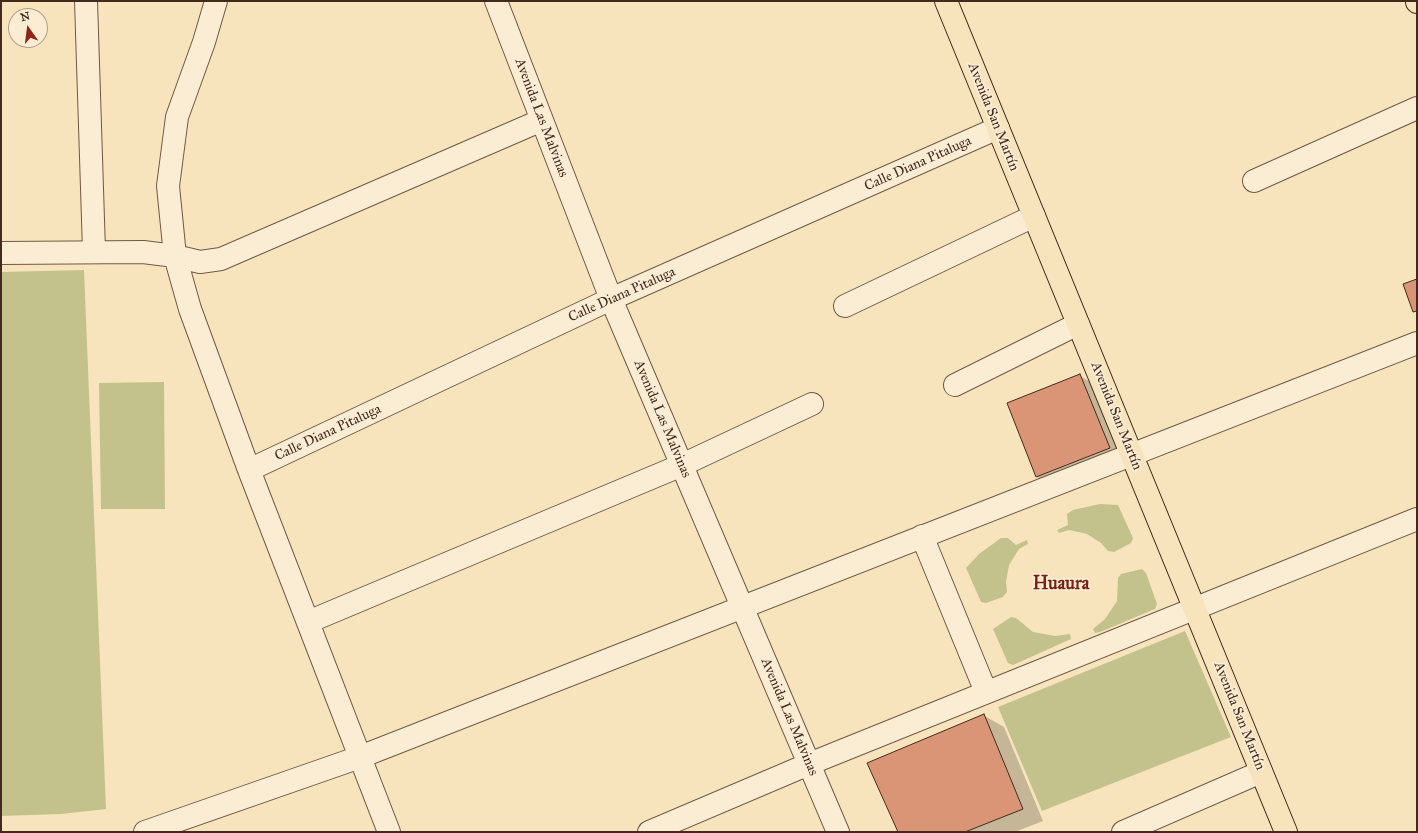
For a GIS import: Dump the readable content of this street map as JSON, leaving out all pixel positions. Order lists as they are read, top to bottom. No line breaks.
{"streets":{"main road":["Avenida San Martín"],"street":["Avenida Las Malvinas","Calle Diana Pitaluga"]},"crossings":[["Avenida San Martín","Calle Diana Pitaluga"],["Avenida Las Malvinas","Calle Diana Pitaluga"]],"districts":["Huaura"],"north":"top"}
